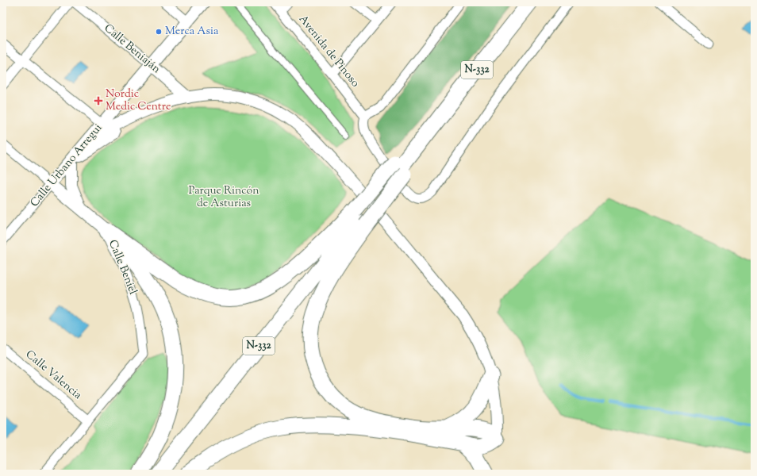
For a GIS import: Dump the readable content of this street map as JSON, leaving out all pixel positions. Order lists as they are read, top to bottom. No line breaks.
{"streets":{"highway":["N-332"],"street":["Calle Beniaján","Avenida de Pinoso","Calle Urbano Arregui","Calle Beniel","Calle Valencia"]},"crossings":[["Calle Beniaján","Calle Urbano Arregui"],["Calle Urbano Arregui","Calle Beniel"],["Calle Beniel","Calle Valencia"]],"parks":["Parque Rincón de Asturias"],"places":{"other":["Merca Asia"],"health":["Nordic Medic Centre"]}}
